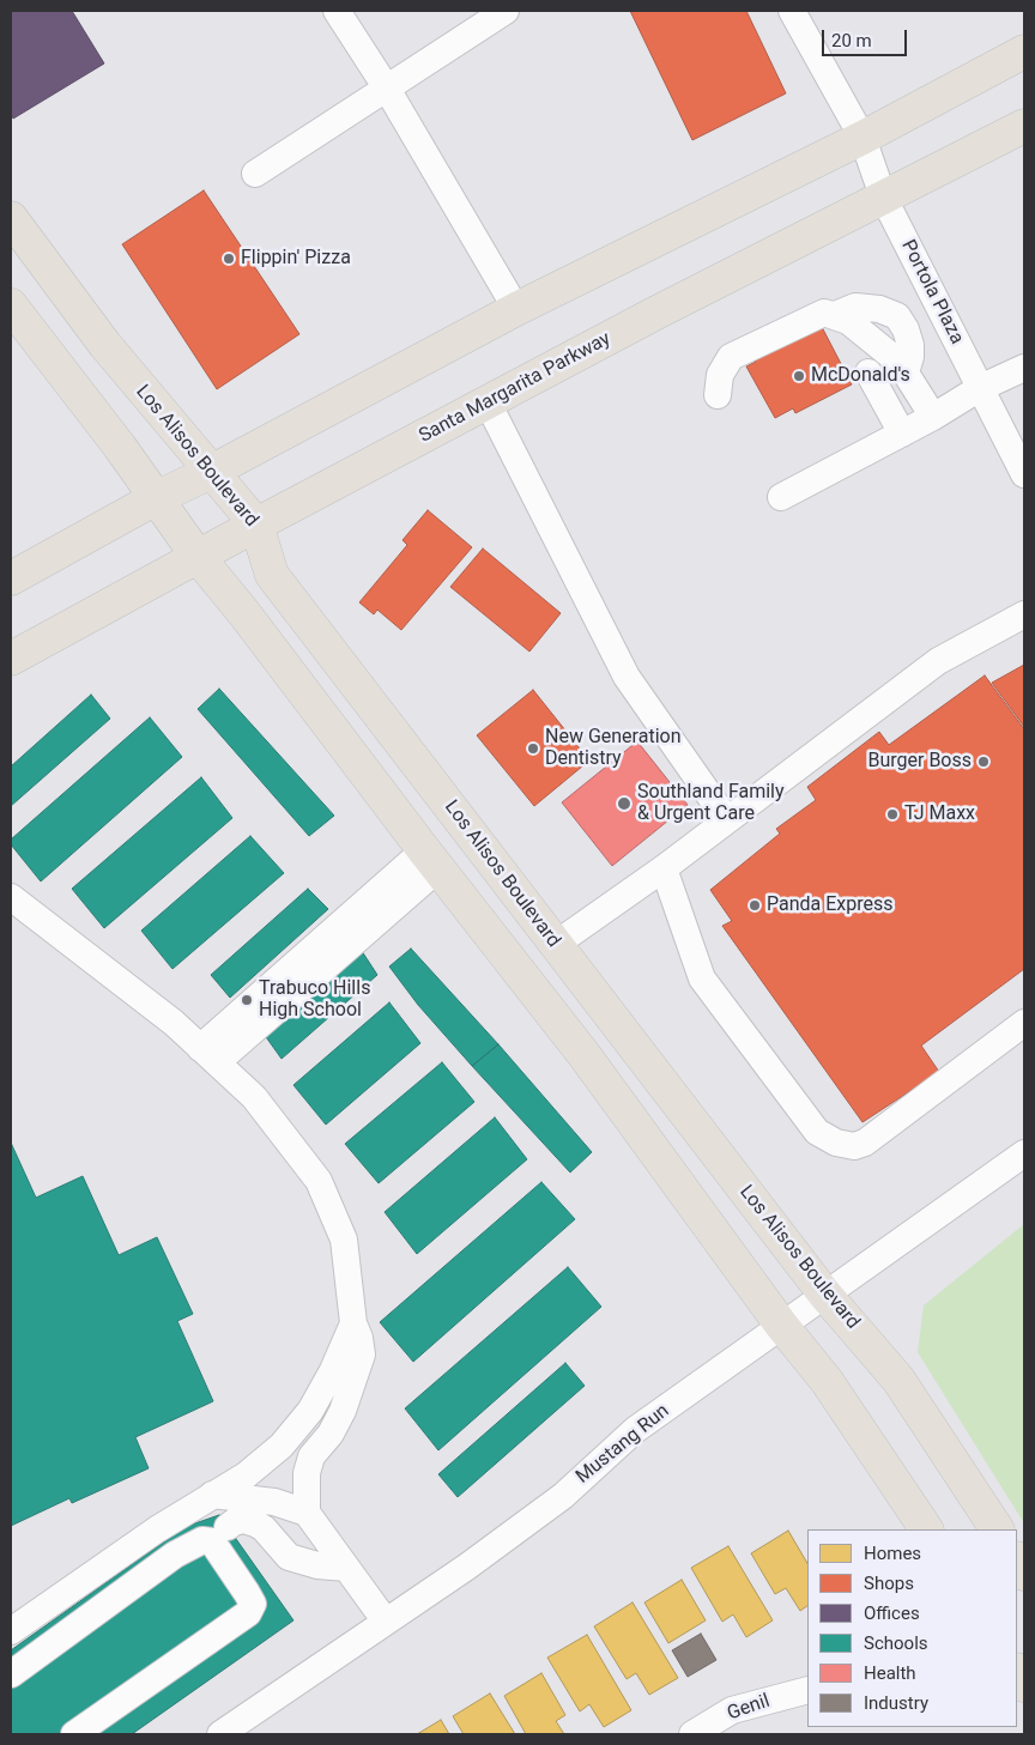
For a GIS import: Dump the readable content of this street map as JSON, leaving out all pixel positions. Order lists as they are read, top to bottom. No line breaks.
{"streets":{"main road":["Santa Margarita Parkway","Los Alisos Boulevard"],"street":["Portola Plaza","Mustang Run","Genil"]},"crossings":[["Portola Plaza","Santa Margarita Parkway"],["Santa Margarita Parkway","Los Alisos Boulevard"],["Los Alisos Boulevard","Mustang Run"]],"places":["Flippin' Pizza","McDonald's","New Generation Dentistry","Burger Boss","Southland Family & Urgent Care","TJ Maxx","Panda Express","Trabuco Hills High School"],"legend":["Homes","Shops","Offices","Schools","Health","Industry"],"scale_bar":"20 m"}
